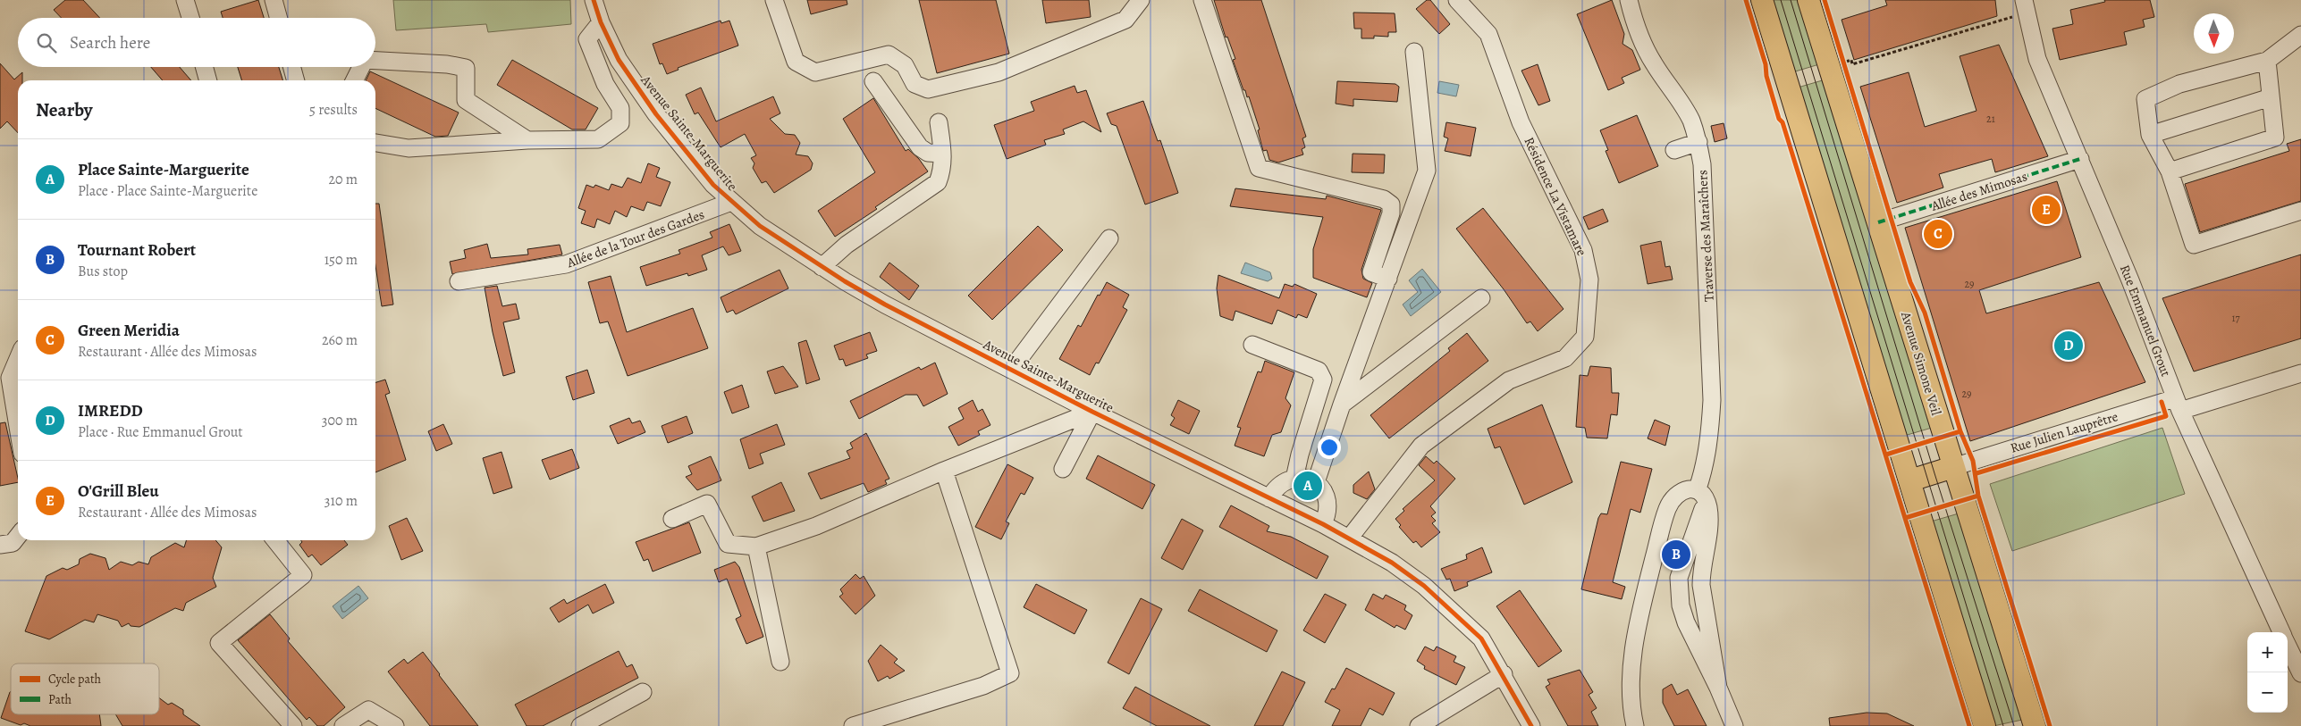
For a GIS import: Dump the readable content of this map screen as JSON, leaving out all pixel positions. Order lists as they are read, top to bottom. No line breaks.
{"streets":{"main road":["Avenue Simone Veil"],"street":["Avenue Sainte-Marguerite","Allée des Mimosas","Résidence La Vistamare","Traverse des Maraîchers","Allée de la Tour des Gardes","Rue Emmanuel Grout","Rue Julien Lauprêtre"]},"crossings":[["Avenue Sainte-Marguerite","Résidence La Vistamare"],["Avenue Sainte-Marguerite","Allée de la Tour des Gardes"],["Allée des Mimosas","Rue Emmanuel Grout"],["Allée des Mimosas","Avenue Simone Veil"],["Rue Emmanuel Grout","Rue Julien Lauprêtre"],["Avenue Simone Veil","Rue Julien Lauprêtre"]],"house_numbers":["21","29","17","29"],"legend":["Cycle path","Path"],"north":"bottom","page":{"search":"Search here","heading":["Nearby","5 results"],"list":[{"mark":"A","name":"Place Sainte-Marguerite","note":"Place · Place Sainte-Marguerite","value":"20 m"},{"mark":"B","name":"Tournant Robert","note":"Bus stop","value":"150 m"},{"mark":"C","name":"Green Meridia","note":"Restaurant · Allée des Mimosas","value":"260 m"},{"mark":"D","name":"IMREDD","note":"Place · Rue Emmanuel Grout","value":"300 m"},{"mark":"E","name":"O'Grill Bleu","note":"Restaurant · Allée des Mimosas","value":"310 m"}],"pins":["E","C","D","A","B"],"map_buttons":["+","−"]}}
